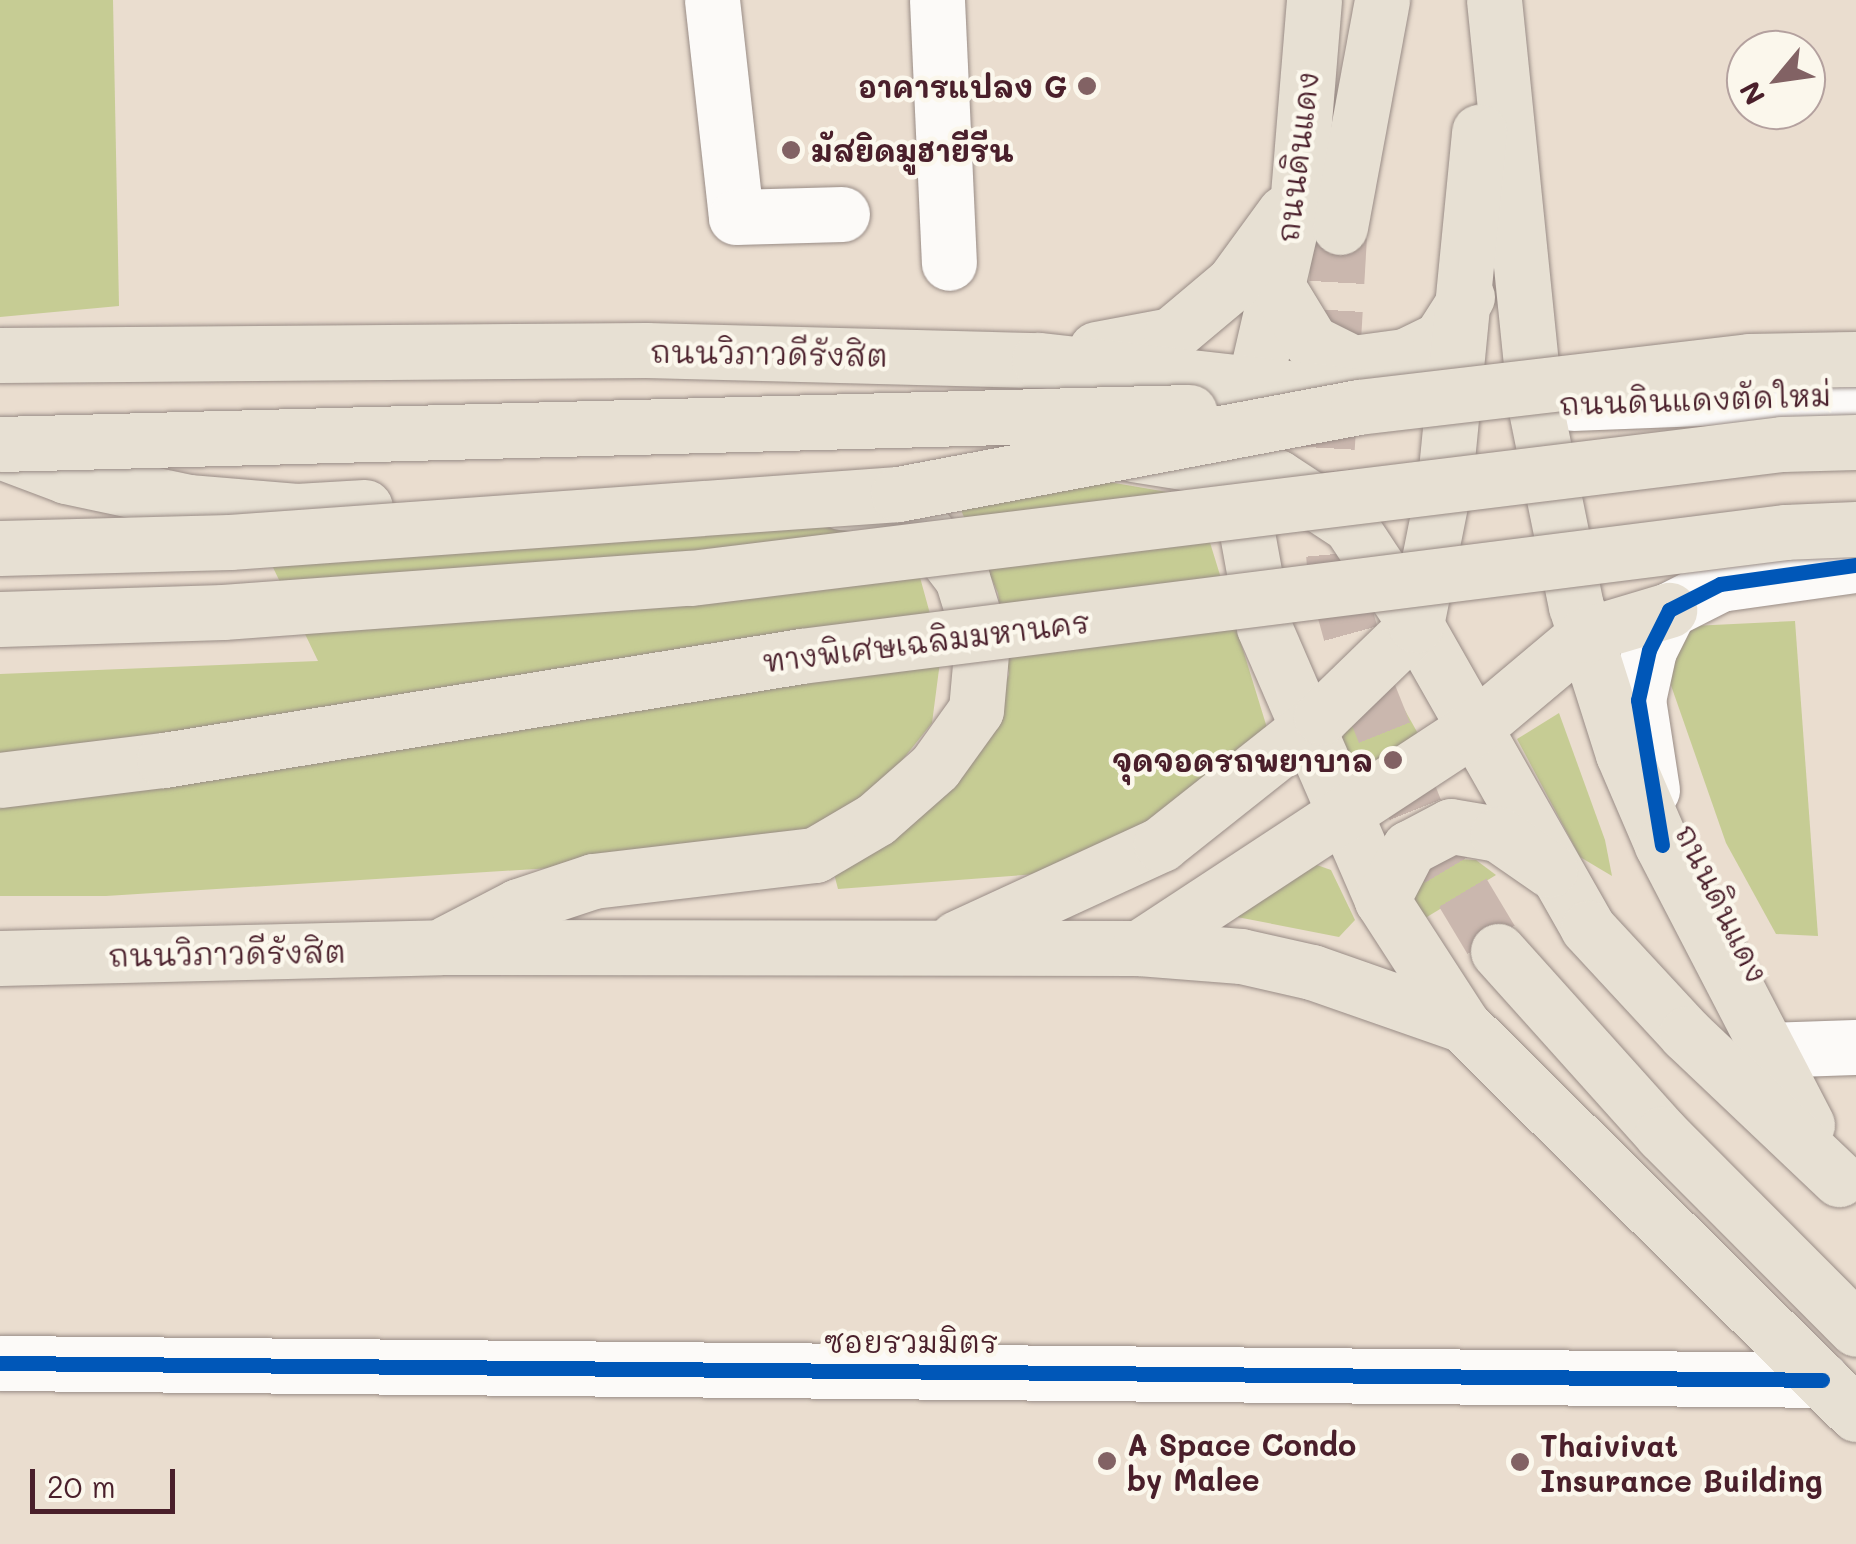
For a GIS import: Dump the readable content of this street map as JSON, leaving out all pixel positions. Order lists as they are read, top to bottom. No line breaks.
{"streets":{"main road":["ถนนดินแดง","ถนนวิภาวดีรังสิต","ทางพิเศษเฉลิมมหานคร"],"street":["ถนนดินแดงตัดใหม่","ซอยรวมมิตร"]},"crossings":[["ถนนดินแดง","ถนนวิภาวดีรังสิต"],["ถนนดินแดง","ถนนดินแดงตัดใหม่"],["ถนนดินแดง","ซอยรวมมิตร"],["ถนนวิภาวดีรังสิต","ถนนดินแดงตัดใหม่"]],"places":["อาคารแปลง G","มัสยิดมูฮายีรีน","จุดจอดรถพยาบาล","A Space Condo by Malee","Thaivivat Insurance Building"],"scale_bar":"20 m","north":"bottom left"}
